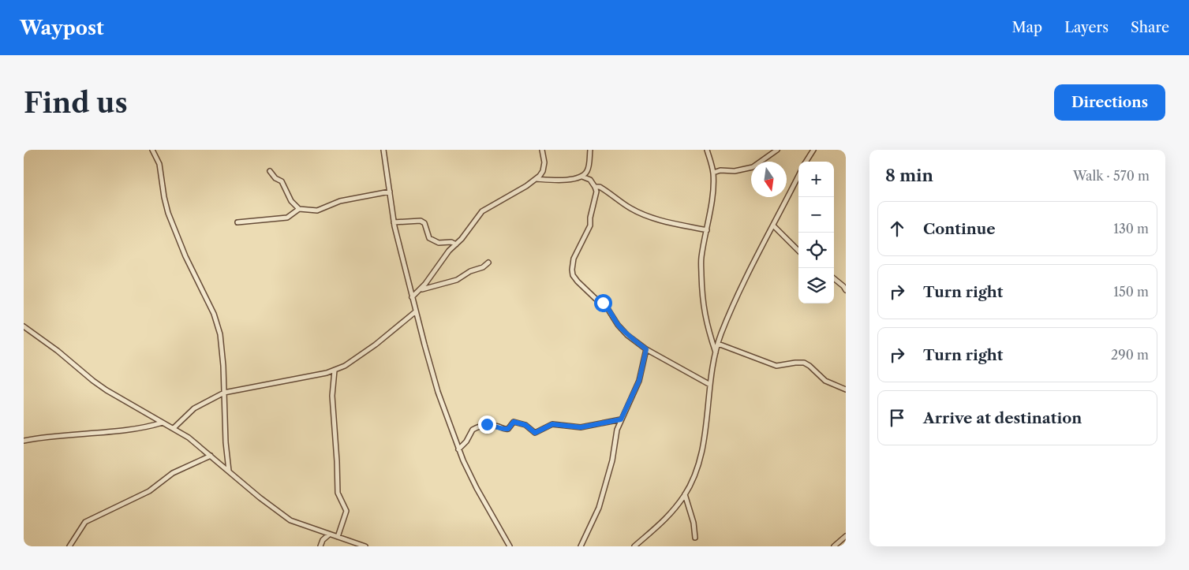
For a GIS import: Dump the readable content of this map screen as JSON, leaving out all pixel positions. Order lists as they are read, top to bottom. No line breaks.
{"north":"bottom","page":{"header":"Waypost","nav":["Map","Layers","Share"],"buttons":"Directions","title":"Find us","heading":["8 min","Walk · 570 m"],"map_buttons":["+","−"],"list":[["Continue","130 m"],["Turn right","150 m"],["Turn right","290 m"],"Arrive at destination"]}}
